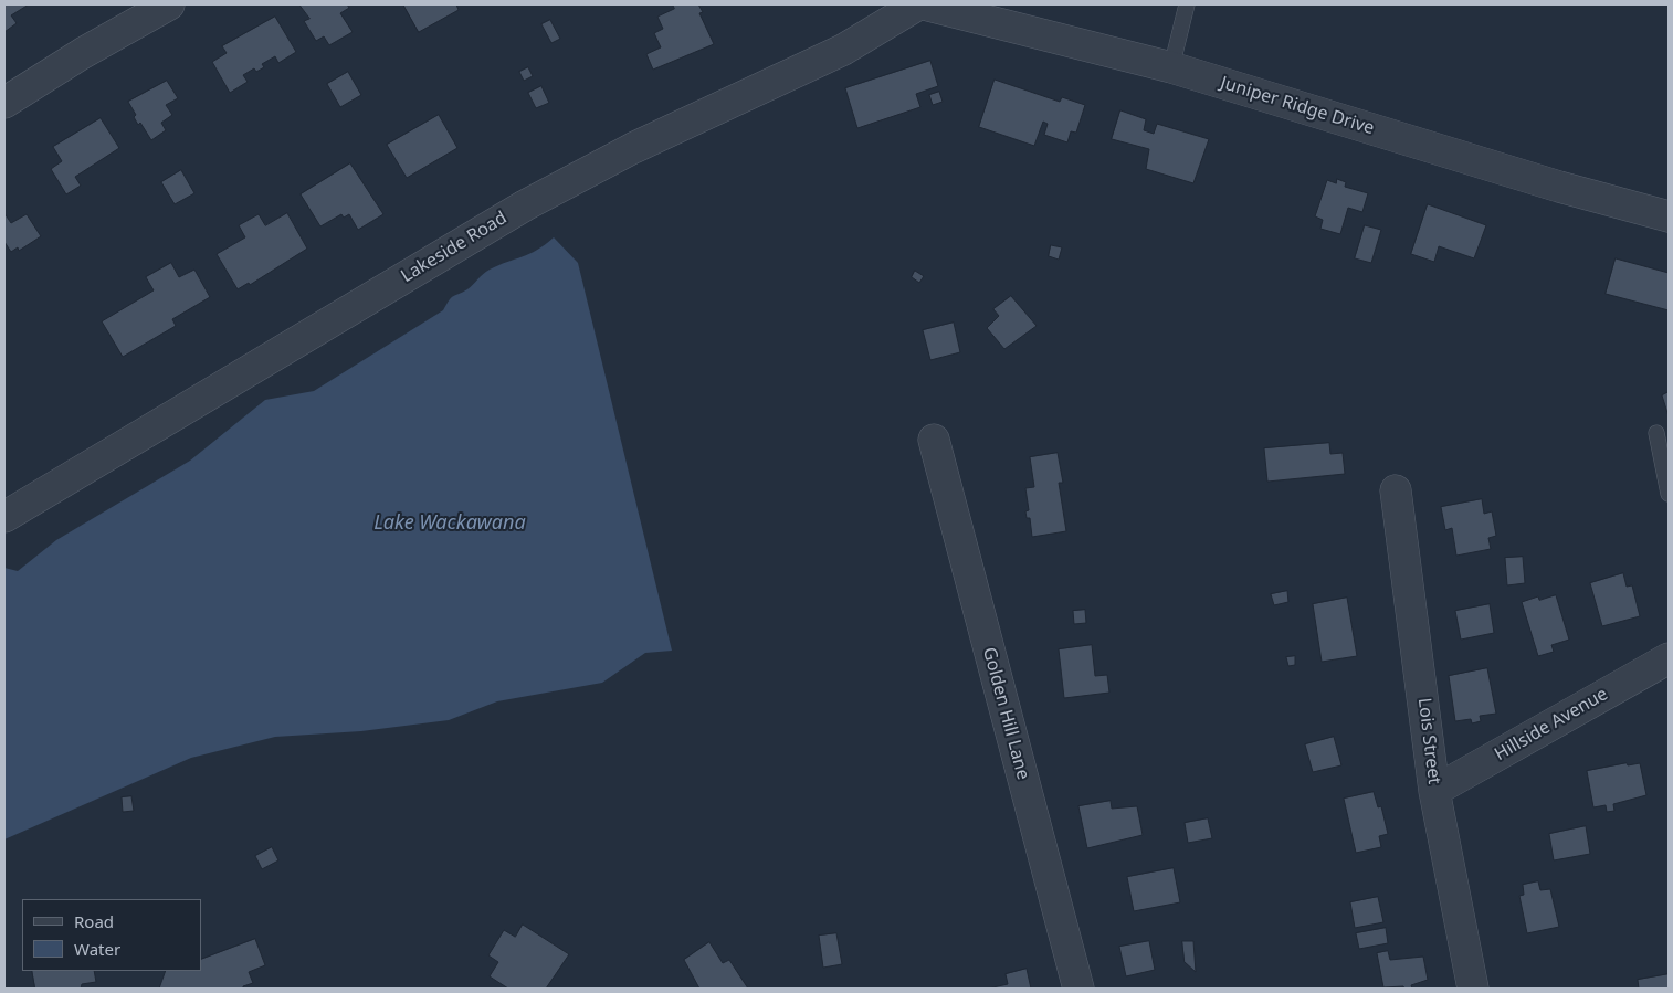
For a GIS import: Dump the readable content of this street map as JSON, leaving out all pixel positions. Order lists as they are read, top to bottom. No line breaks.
{"streets":{"street":["Juniper Ridge Drive","Lakeside Road","Golden Hill Lane","Hillside Avenue","Lois Street"]},"crossings":[["Hillside Avenue","Lois Street"]],"water":["Lake Wackawana"],"legend":["Road","Water"]}
